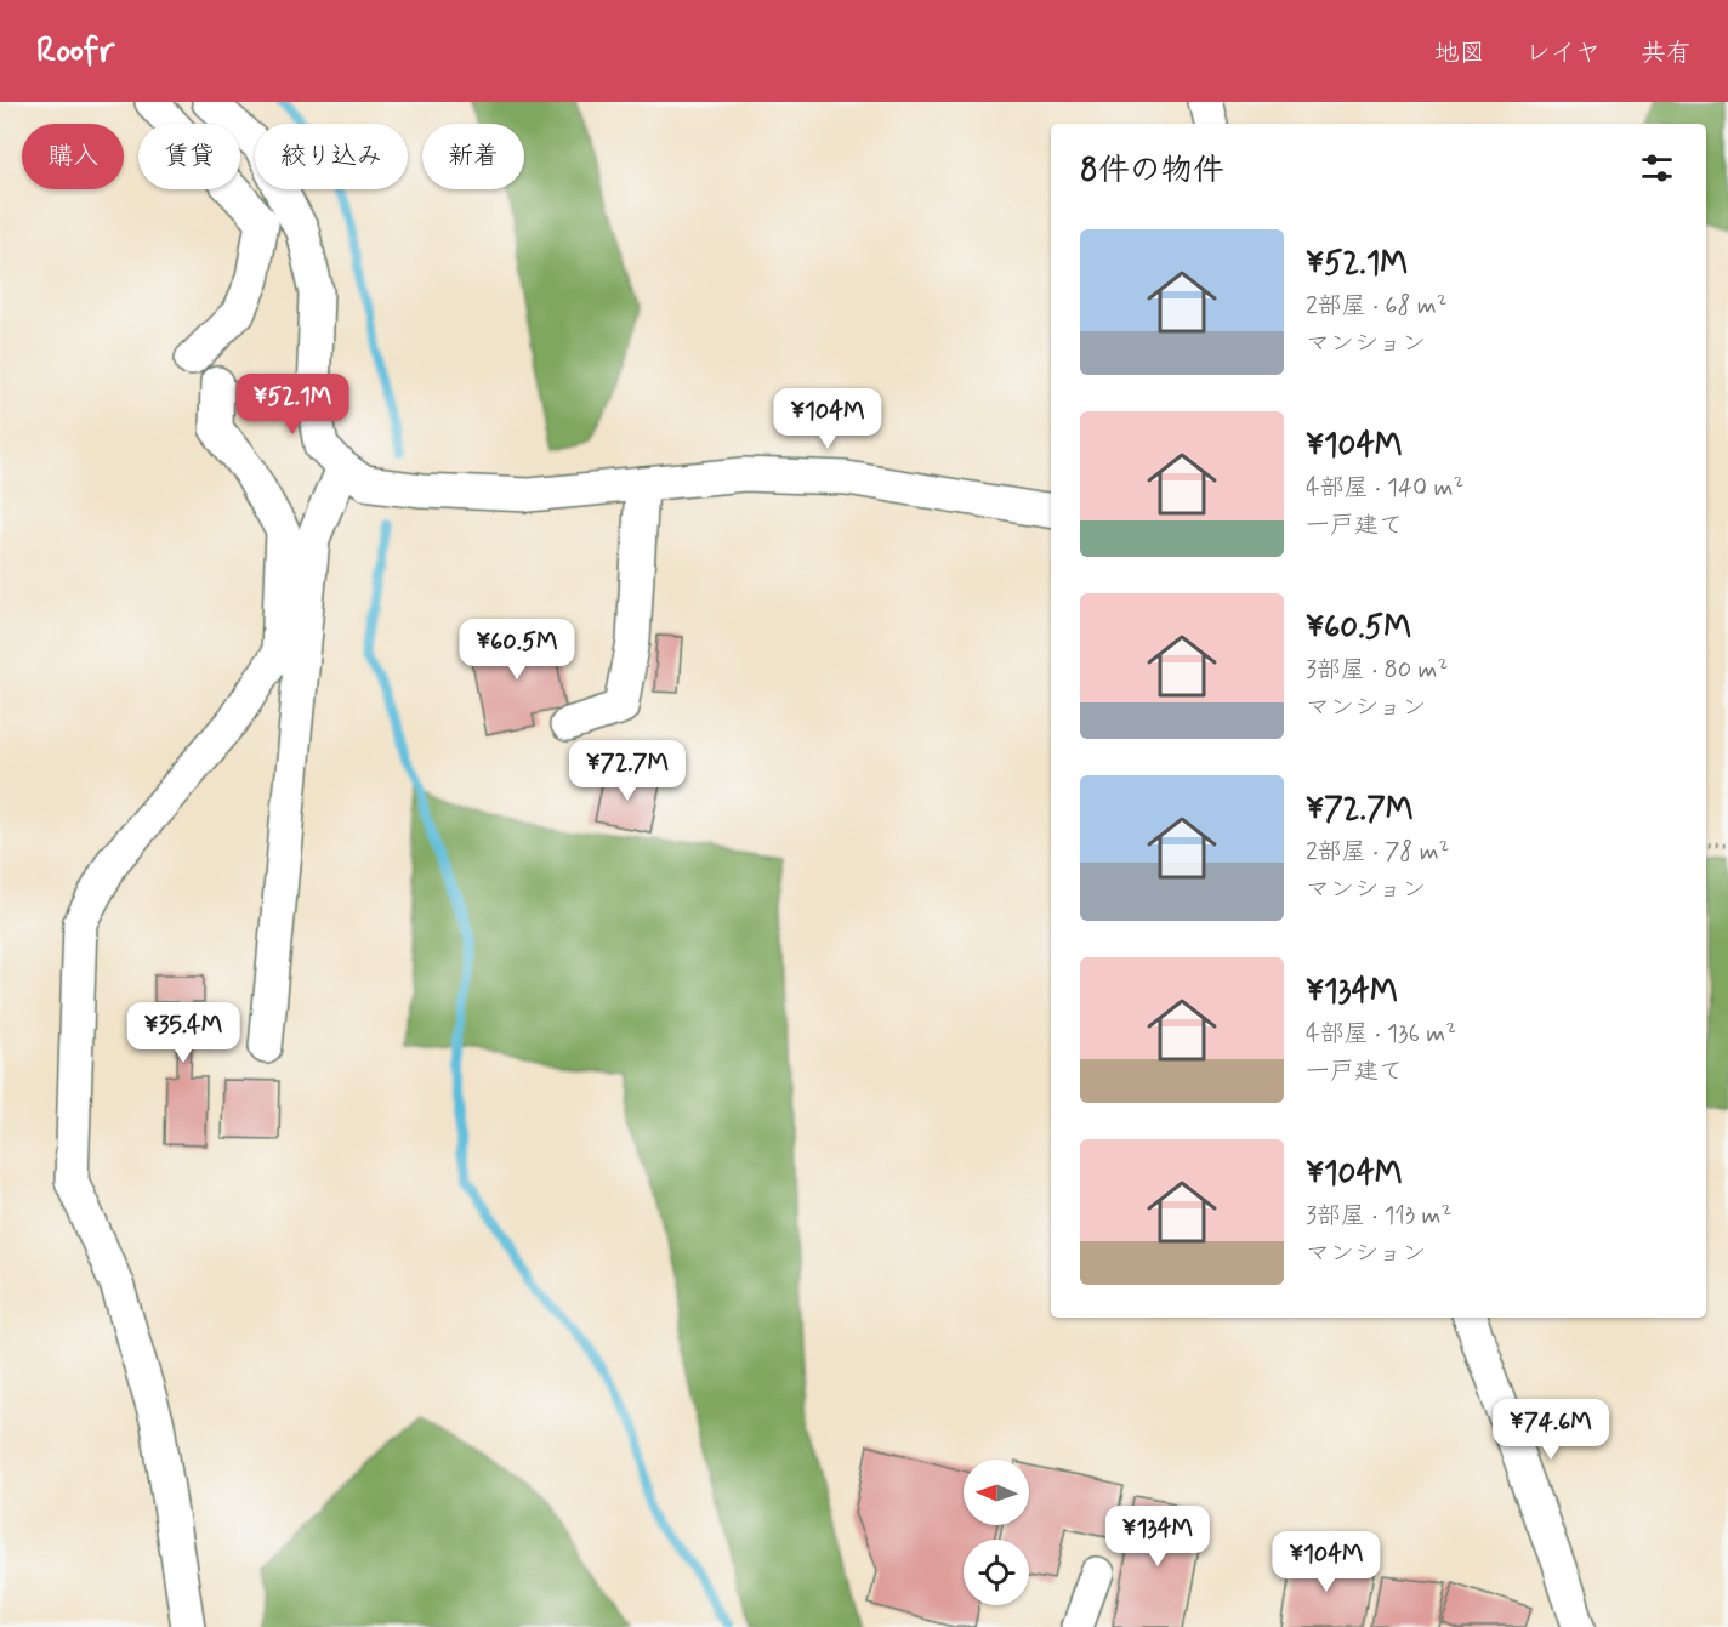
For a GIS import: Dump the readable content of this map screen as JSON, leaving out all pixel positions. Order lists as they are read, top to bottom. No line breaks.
{"north":"left","page":{"header":"Roofr","nav":["地図","レイヤ","共有"],"chip":["購入","賃貸","絞り込み","新着"],"heading":"8件の物件","list":[{"name":"¥52.1M","note":"2部屋 · 68 m² · マンション"},{"name":"¥104M","note":"4部屋 · 140 m² · 一戸建て"},{"name":"¥60.5M","note":"3部屋 · 80 m² · マンション"},{"name":"¥72.7M","note":"2部屋 · 78 m² · マンション"},{"name":"¥134M","note":"4部屋 · 136 m² · 一戸建て"},{"name":"¥104M","note":"3部屋 · 113 m² · マンション"}],"price":["¥52.1M","¥104M","¥60.5M","¥72.7M","¥35.4M","¥74.6M","¥134M","¥104M"]}}
